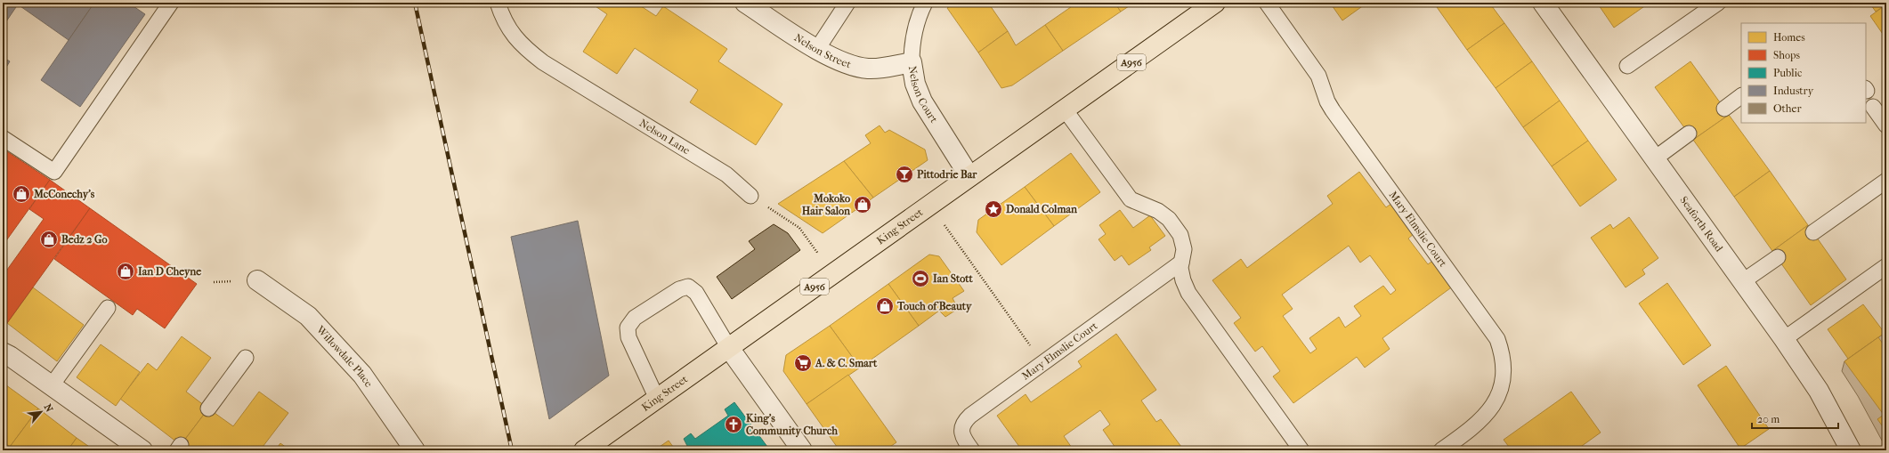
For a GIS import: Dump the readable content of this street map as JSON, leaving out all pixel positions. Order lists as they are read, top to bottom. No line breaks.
{"streets":{"main road":["A956","King Street"],"street":["Nelson Street","Nelson Court","Seaforth Road","Willowdale Place"],"lane":["Nelson Lane","Mary Elmslie Court"]},"crossings":[["Nelson Street","Nelson Court"],["Nelson Court","King Street"]],"places":{"bar":["Pittodrie Bar"],"shop":["McConechy's","Mokoko Hair Salon","Bedz 2 Go","Ian D Cheyne","Touch of Beauty"],"place":["Donald Colman"],"sports":["Ian Stott"],"supermarket":["A. & C. Smart"],"church":["King's Community Church"]},"legend":["Homes","Shops","Public","Industry","Other"],"scale_bar":"20 m","north":"top right"}
